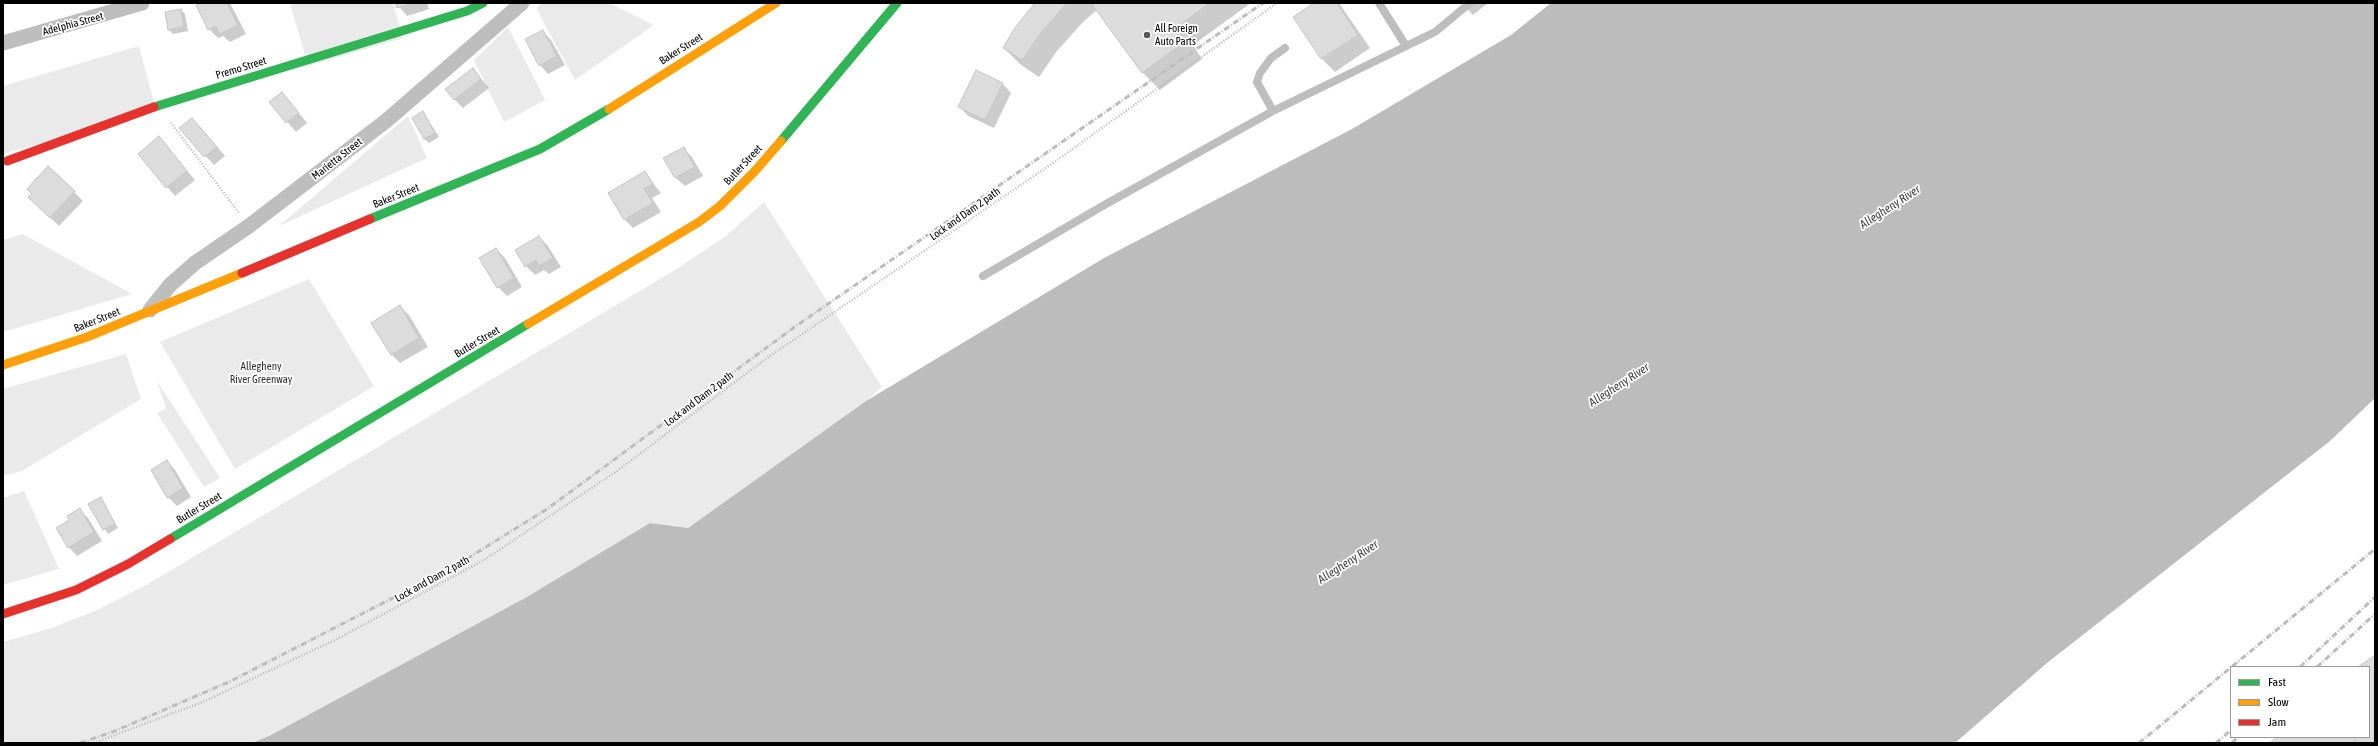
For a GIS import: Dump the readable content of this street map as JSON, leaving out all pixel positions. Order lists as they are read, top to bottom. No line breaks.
{"streets":{"main road":["Baker Street","Premo Street","Butler Street"],"street":["Adelphia Street","Marietta Street"],"path":["Lock and Dam 2 path"]},"crossings":[["Baker Street","Marietta Street"]],"water":["Allegheny River"],"parks":["Allegheny River Greenway"],"places":["All Foreign Auto Parts"],"legend":["Fast","Slow","Jam"]}
